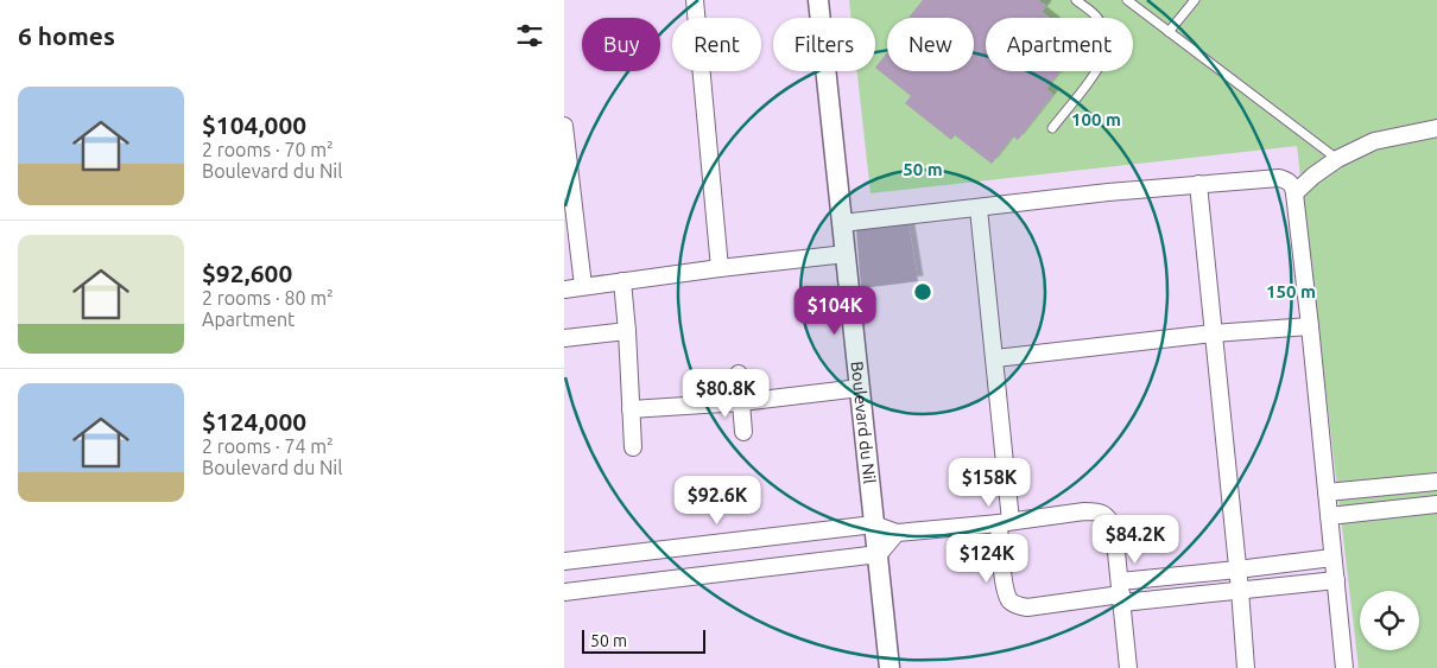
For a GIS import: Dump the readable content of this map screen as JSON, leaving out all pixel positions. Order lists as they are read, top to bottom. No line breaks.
{"streets":{"street":["Boulevard du Nil"]},"scale_bar":"50 m","page":{"heading":"6 homes","chip":["Buy","Rent","Filters","New","Apartment"],"list":[{"name":"$104,000","note":"2 rooms · 70 m² · Boulevard du Nil"},{"name":"$92,600","note":"2 rooms · 80 m² · Apartment"},{"name":"$124,000","note":"2 rooms · 74 m² · Boulevard du Nil"}],"price":["$104K","$80.8K","$158K","$92.6K","$84.2K","$124K"],"scale":"50 m"},"rings":["100 m","50 m","150 m"]}
